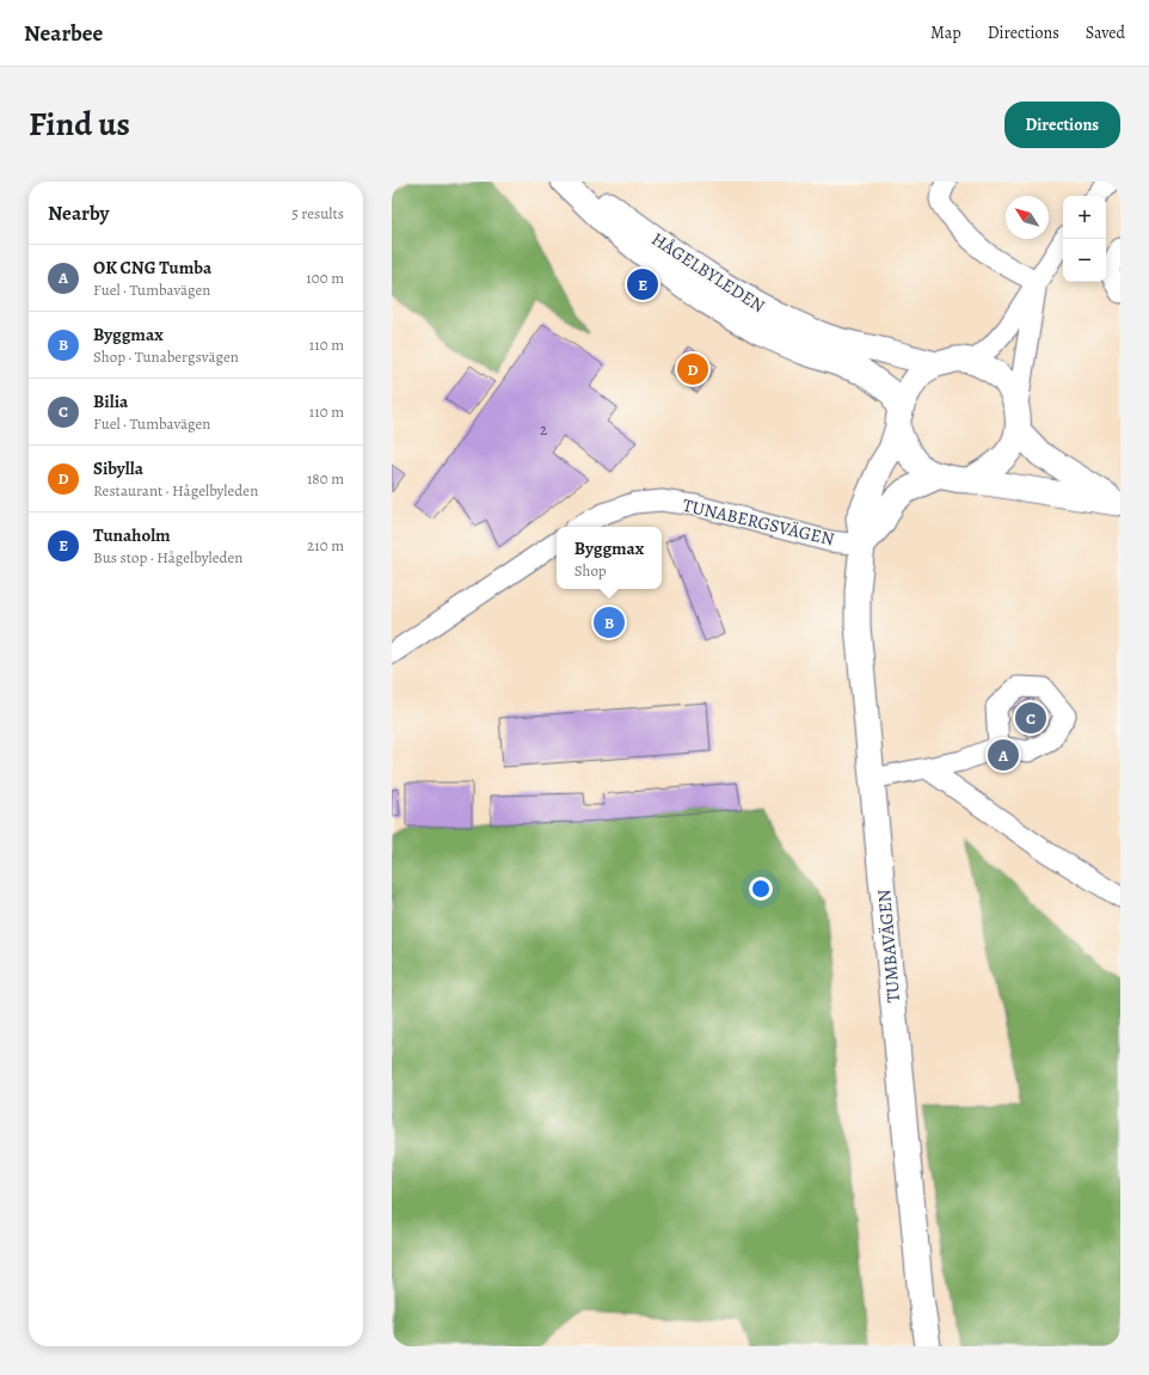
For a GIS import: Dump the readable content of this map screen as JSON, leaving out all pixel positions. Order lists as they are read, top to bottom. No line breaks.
{"streets":{"main road":["HÅGELBYLEDEN","TUMBAVÄGEN"],"street":["TUNABERGSVÄGEN"]},"crossings":[["HÅGELBYLEDEN","TUMBAVÄGEN"],["TUNABERGSVÄGEN","TUMBAVÄGEN"]],"house_numbers":["2"],"north":"top left","page":{"header":"Nearbee","nav":["Map","Directions","Saved"],"title":"Find us","buttons":"Directions","heading":["Nearby","5 results"],"map_buttons":["+","−"],"list":[{"mark":"A","name":"OK CNG Tumba","note":"Fuel · Tumbavägen","value":"100 m"},{"mark":"B","name":"Byggmax","note":"Shop · Tunabergsvägen","value":"110 m"},{"mark":"C","name":"Bilia","note":"Fuel · Tumbavägen","value":"110 m"},{"mark":"D","name":"Sibylla","note":"Restaurant · Hågelbyleden","value":"180 m"},{"mark":"E","name":"Tunaholm","note":"Bus stop · Hågelbyleden","value":"210 m"}],"pins":["E","D","B","C","A"],"popup":["Byggmax","Shop"]}}
